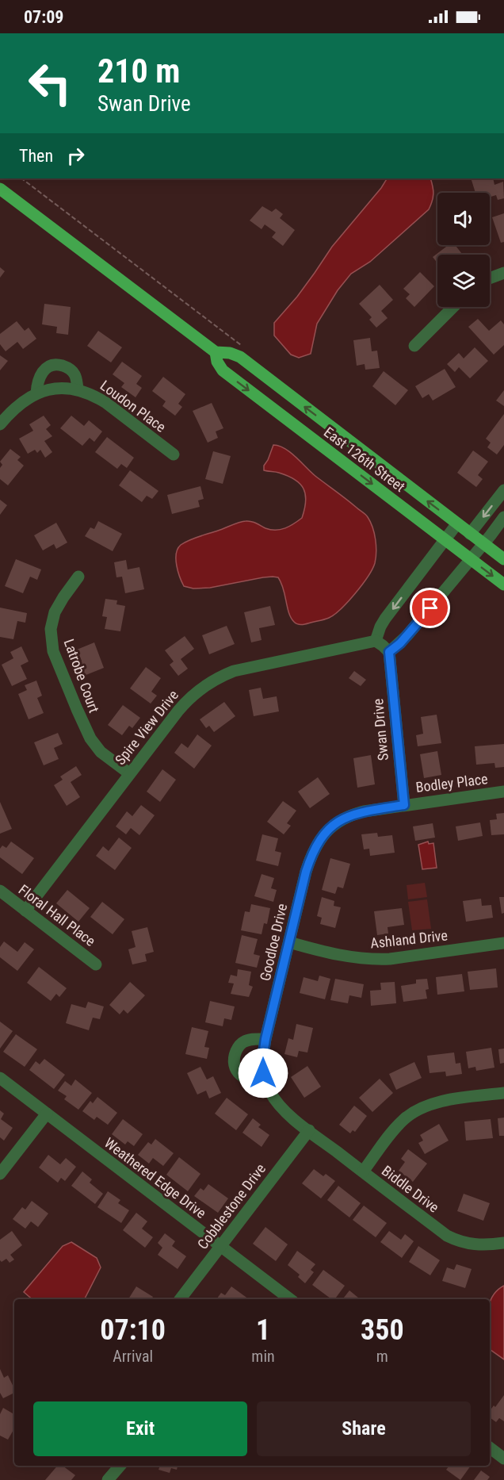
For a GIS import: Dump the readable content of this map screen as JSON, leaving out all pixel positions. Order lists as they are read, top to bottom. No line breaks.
{"streets":{"main road":["East 126th Street"],"street":["Loudon Place","Latrobe Court","Spire View Drive","Swan Drive","Bodley Place","Floral Hall Place","Ashland Drive","Goodloe Drive","Weathered Edge Drive","Biddle Drive","Cobblestone Drive"]},"crossings":[["Latrobe Court","Spire View Drive"],["Spire View Drive","Floral Hall Place"],["Swan Drive","Bodley Place"],["Swan Drive","Goodloe Drive"],["Bodley Place","Goodloe Drive"],["Ashland Drive","Goodloe Drive"],["Goodloe Drive","Biddle Drive"],["Goodloe Drive","Cobblestone Drive"],["Weathered Edge Drive","Cobblestone Drive"],["Biddle Drive","Cobblestone Drive"]],"page":{"status":"07:09","turn":["210 m","Swan Drive"],"then":"Then","eta":["07:10","Arrival","1","min","350","m"],"buttons":["Exit","Share"]}}
